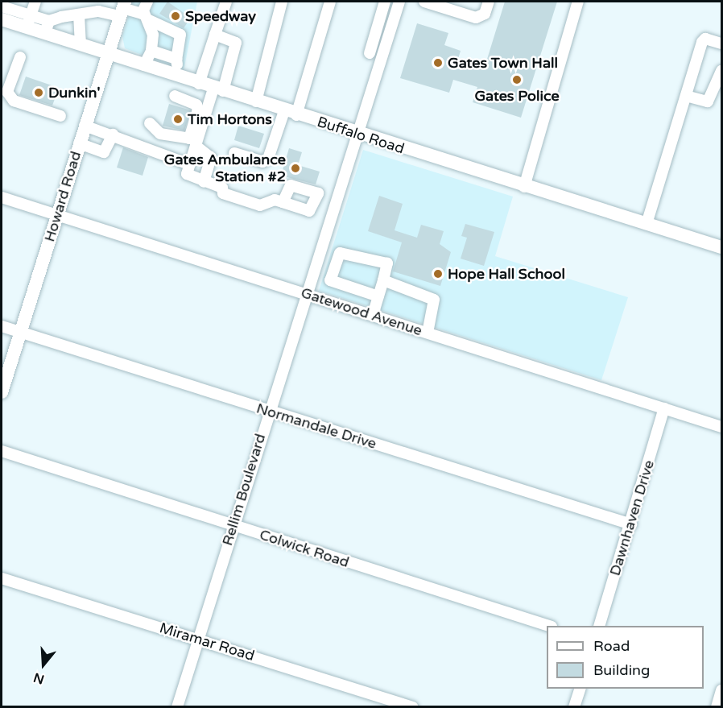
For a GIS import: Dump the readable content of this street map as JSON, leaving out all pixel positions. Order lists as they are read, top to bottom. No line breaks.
{"streets":{"main road":["Buffalo Road","Howard Road"],"street":["Gatewood Avenue","Normandale Drive","Rellim Boulevard","Dawnhaven Drive","Colwick Road","Miramar Road"]},"crossings":[["Buffalo Road","Howard Road"],["Buffalo Road","Rellim Boulevard"],["Howard Road","Gatewood Avenue"],["Howard Road","Normandale Drive"],["Gatewood Avenue","Rellim Boulevard"],["Gatewood Avenue","Dawnhaven Drive"],["Normandale Drive","Rellim Boulevard"],["Normandale Drive","Dawnhaven Drive"],["Rellim Boulevard","Colwick Road"],["Rellim Boulevard","Miramar Road"]],"places":["Speedway","Gates Town Hall","Gates Police","Dunkin'","Tim Hortons","Gates Ambulance Station #2","Hope Hall School"],"legend":["Road","Building"],"north":"bottom"}
